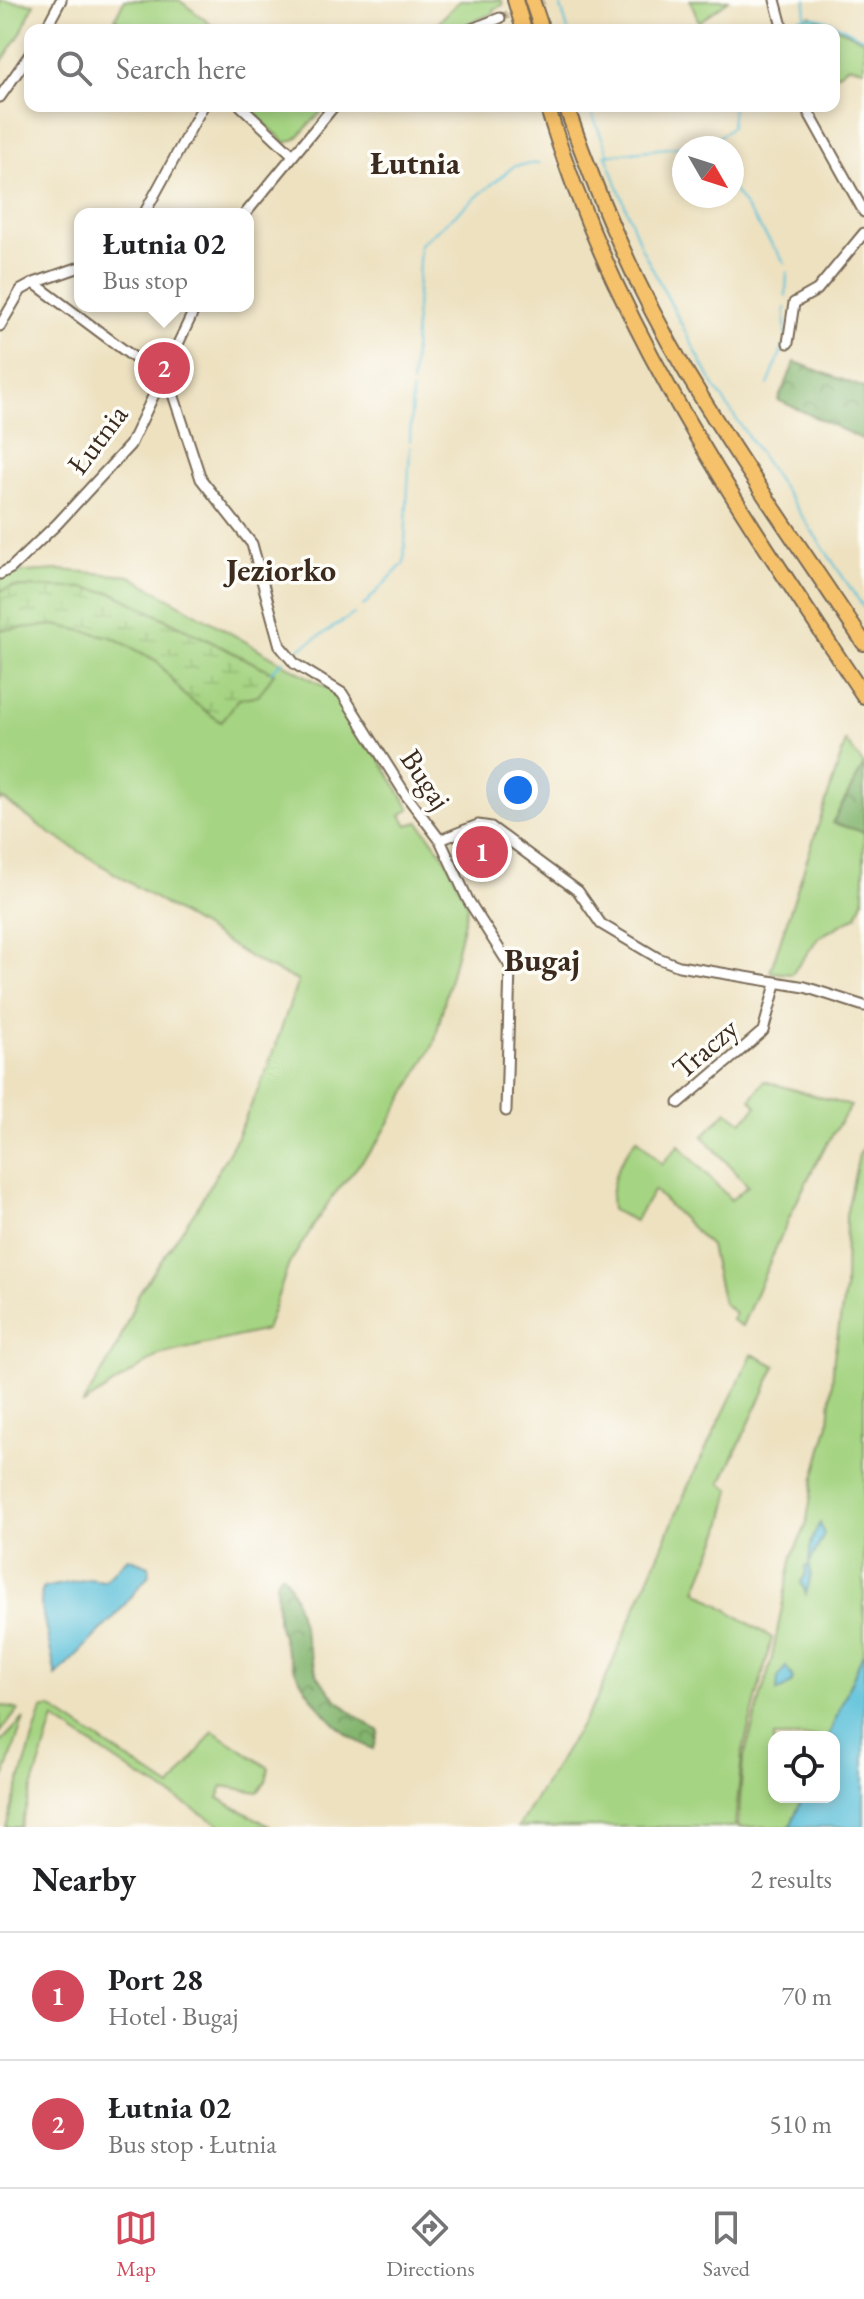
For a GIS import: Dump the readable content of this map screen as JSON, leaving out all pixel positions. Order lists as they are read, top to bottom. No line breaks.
{"streets":{"street":["Łutnia","Bugaj","Traczy"]},"crossings":[["Łutnia","Bugaj"],["Bugaj","Traczy"]],"districts":["Łutnia","Jeziorko","Bugaj"],"north":"bottom right","page":{"search":"Search here","popup":["Łutnia 02","Bus stop"],"pins":["2","1"],"heading":["Nearby","2 results"],"list":[{"mark":"1","name":"Port 28","note":"Hotel · Bugaj","value":"70 m"},{"mark":"2","name":"Łutnia 02","note":"Bus stop · Łutnia","value":"510 m"}],"nav":["Map","Directions","Saved"]}}
